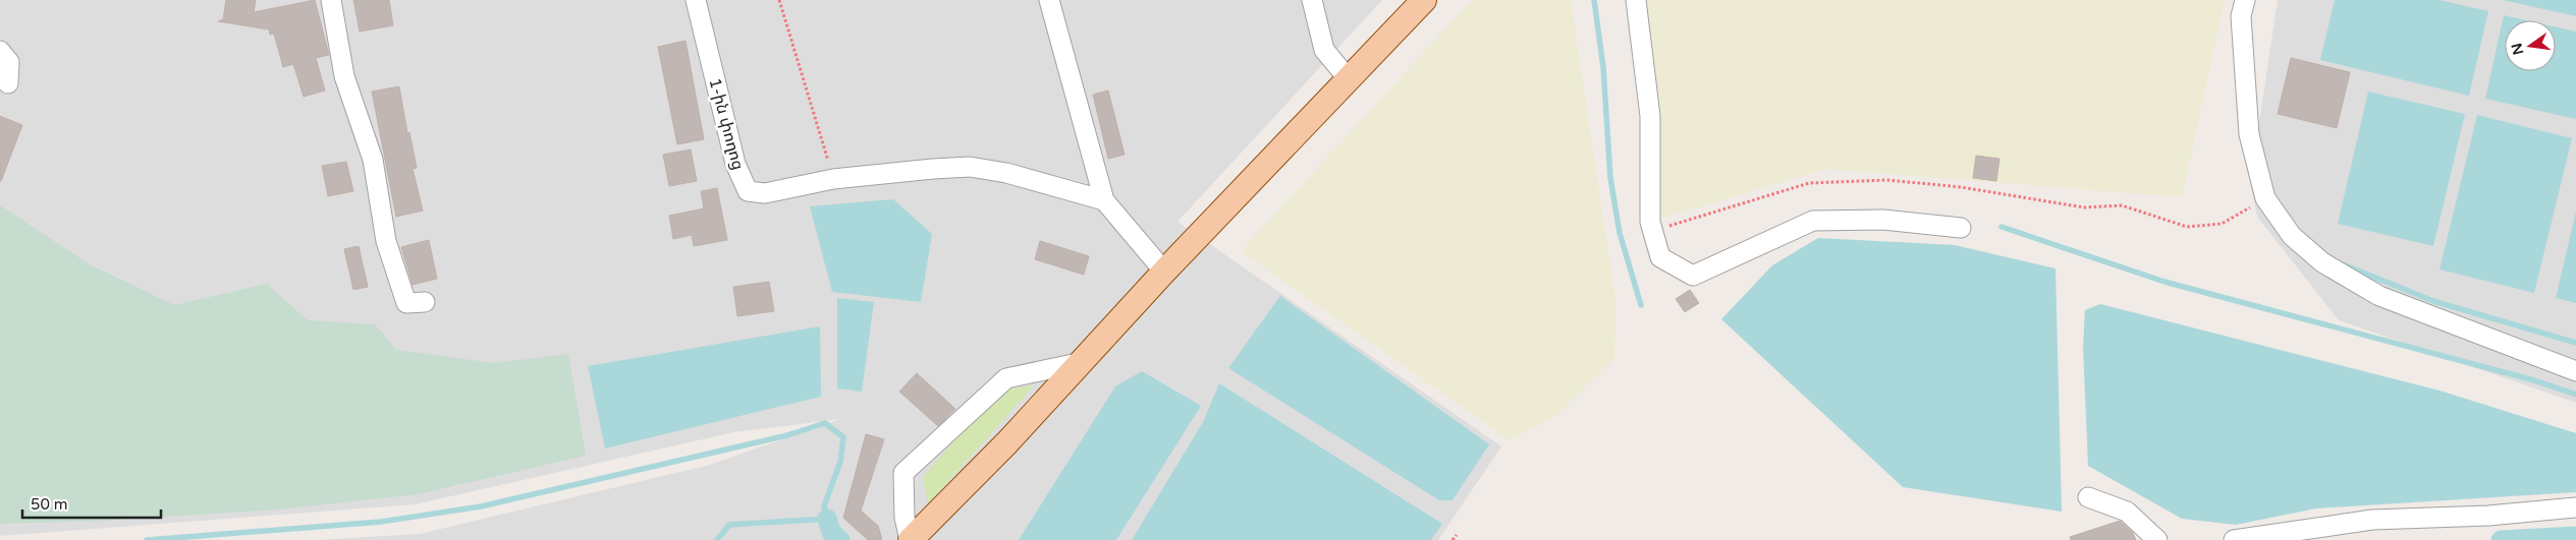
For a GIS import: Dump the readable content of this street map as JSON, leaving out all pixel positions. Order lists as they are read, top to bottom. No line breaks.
{"streets":{"street":["1-ին փողոց"]},"scale_bar":"50 m","north":"left"}
